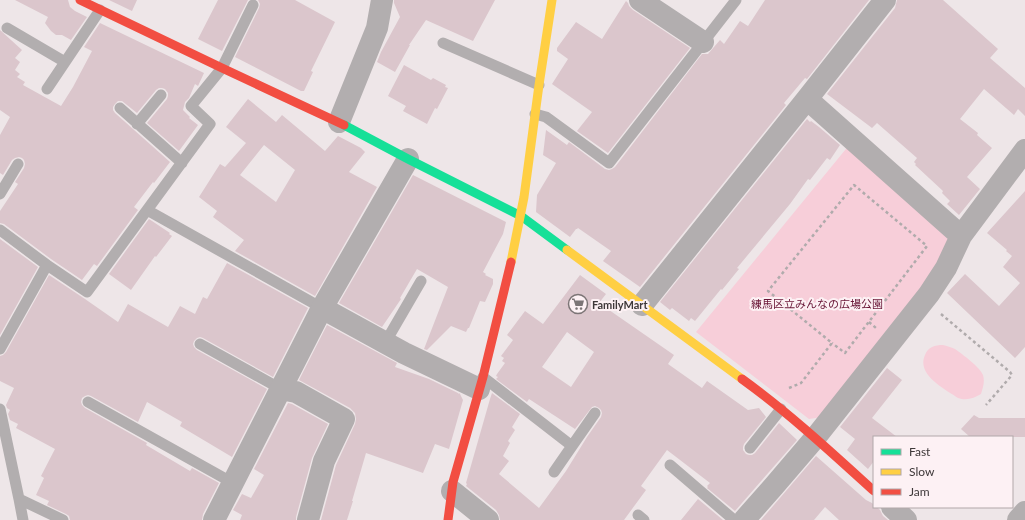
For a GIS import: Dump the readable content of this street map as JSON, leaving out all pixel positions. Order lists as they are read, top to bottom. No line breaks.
{"parks":["練馬区立みんなの広場公園"],"places":{"supermarket":["FamilyMart"]},"legend":["Fast","Slow","Jam"]}
